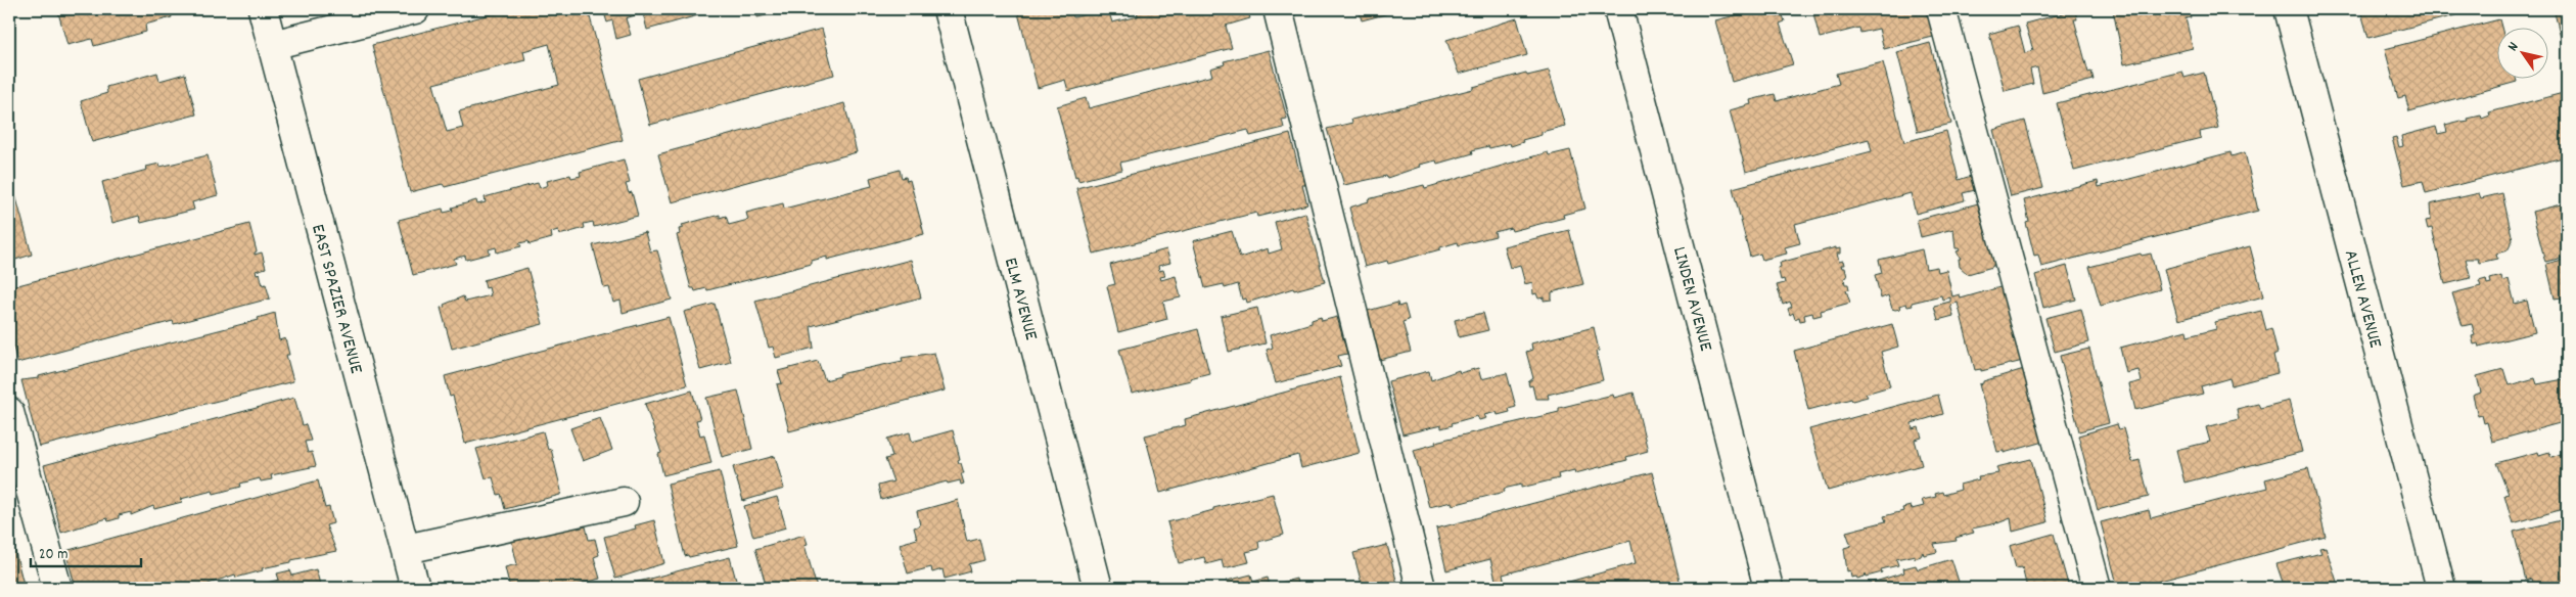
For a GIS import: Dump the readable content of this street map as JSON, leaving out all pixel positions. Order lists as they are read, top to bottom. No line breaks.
{"streets":{"street":["EAST SPAZIER AVENUE","ELM AVENUE","LINDEN AVENUE","ALLEN AVENUE"]},"scale_bar":"20 m","north":"top left"}
